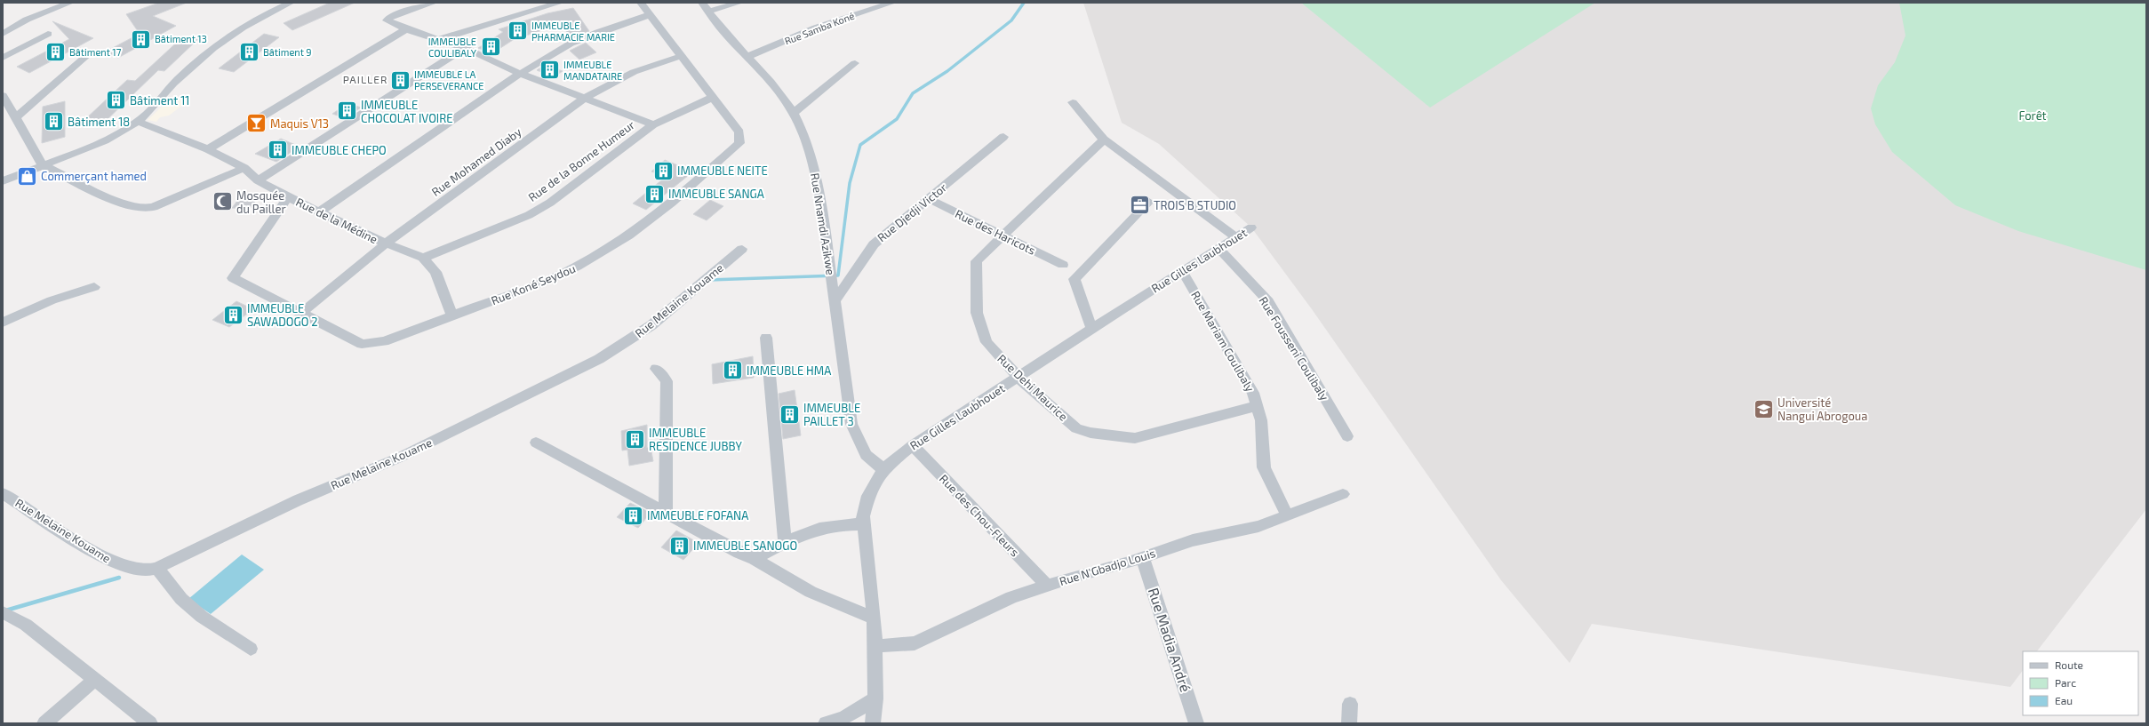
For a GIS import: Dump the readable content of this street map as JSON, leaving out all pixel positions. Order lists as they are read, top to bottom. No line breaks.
{"streets":{"street":["Rue Samba Koné","Rue de la Bonne Humeur","Rue Mohamed Diaby","Rue Djedji Victor","Rue de la Médine","Rue Nnamdi Azikwe","Rue des Haricots","Rue Gilles Laubhouet","Rue Koné Seydou","Rue Melaine Kouame","Rue Mariam Coulibaly","Rue Fousseni Coulibaly","Rue Dehi Maurice","Rue des Chou-Fleurs","Rue N'Gbadjo Louis","Rue Madia André"]},"crossings":[["Rue Samba Koné","Rue Nnamdi Azikwe"],["Rue de la Bonne Humeur","Rue de la Médine"],["Rue de la Bonne Humeur","Rue Koné Seydou"],["Rue Mohamed Diaby","Rue de la Médine"],["Rue Mohamed Diaby","Rue Koné Seydou"],["Rue Djedji Victor","Rue Nnamdi Azikwe"],["Rue Djedji Victor","Rue des Haricots"],["Rue de la Médine","Rue Koné Seydou"],["Rue Nnamdi Azikwe","Rue Gilles Laubhouet"],["Rue des Haricots","Rue Dehi Maurice"],["Rue Gilles Laubhouet","Rue Mariam Coulibaly"],["Rue Gilles Laubhouet","Rue Fousseni Coulibaly"],["Rue Gilles Laubhouet","Rue Dehi Maurice"],["Rue Gilles Laubhouet","Rue des Chou-Fleurs"],["Rue Gilles Laubhouet","Rue N'Gbadjo Louis"],["Rue Mariam Coulibaly","Rue Dehi Maurice"],["Rue Mariam Coulibaly","Rue N'Gbadjo Louis"],["Rue des Chou-Fleurs","Rue N'Gbadjo Louis"],["Rue N'Gbadjo Louis","Rue Madia André"]],"districts":["PAILLER"],"parks":["Forêt"],"places":{"building":["IMMEUBLE PHARMACIE MARIE","Bâtiment 13","IMMEUBLE COULIBALY","Bâtiment 17","Bâtiment 9","IMMEUBLE MANDATAIRE","IMMEUBLE LA PERSEVERANCE","Bâtiment 11","IMMEUBLE CHOCOLAT IVOIRE","Bâtiment 18","IMMEUBLE CHEPO","IMMEUBLE NEITE","IMMEUBLE SANGA","IMMEUBLE SAWADOGO 2","IMMEUBLE HMA","IMMEUBLE PAILLET 3","IMMEUBLE RESIDENCE JUBBY","IMMEUBLE FOFANA","IMMEUBLE SANOGO"],"bar":["Maquis V13"],"shop":["Commerçant hamed"],"mosque":["Mosquée du Pailler"],"office":["TROIS B STUDIO"],"school or university":["Université Nangui Abrogoua"]},"legend":["Route","Parc","Eau"]}
